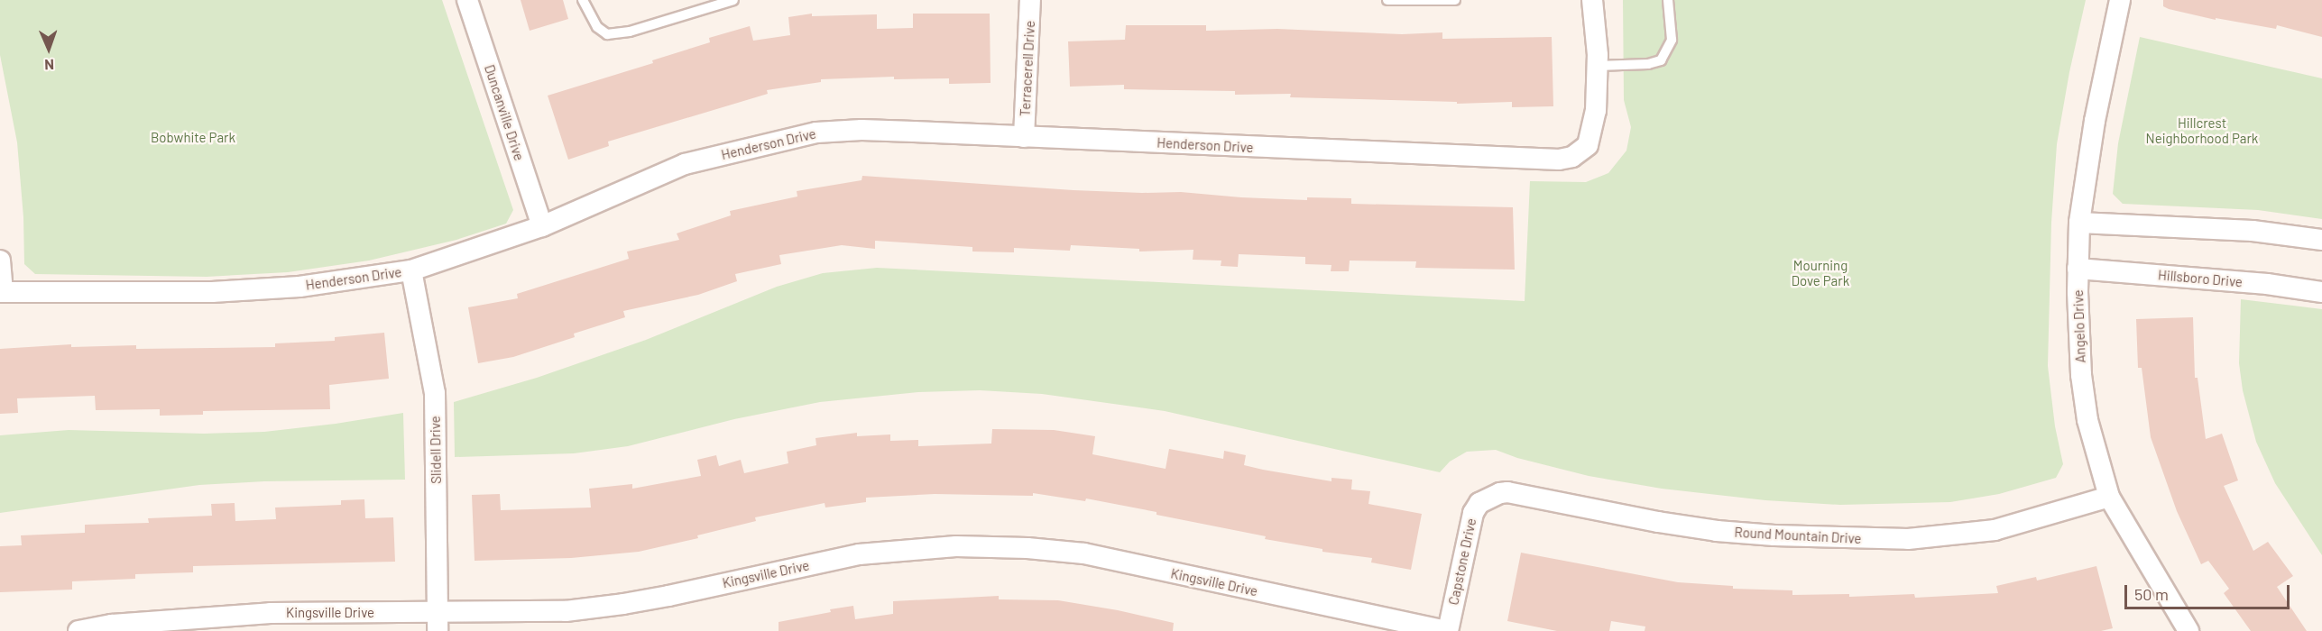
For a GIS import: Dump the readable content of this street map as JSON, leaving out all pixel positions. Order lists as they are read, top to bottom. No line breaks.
{"streets":{"street":["Terracerell Drive","Duncanville Drive","Henderson Drive","Hillsboro Drive","Angelo Drive","Slidell Drive","Round Mountain Drive","Capstone Drive","Kingsville Drive"]},"crossings":[["Terracerell Drive","Henderson Drive"],["Duncanville Drive","Henderson Drive"],["Henderson Drive","Slidell Drive"],["Hillsboro Drive","Angelo Drive"],["Angelo Drive","Round Mountain Drive"],["Slidell Drive","Kingsville Drive"],["Round Mountain Drive","Capstone Drive"],["Capstone Drive","Kingsville Drive"]],"parks":["Hillcrest Neighborhood Park","Bobwhite Park","Mourning Dove Park"],"scale_bar":"50 m","north":"bottom"}
